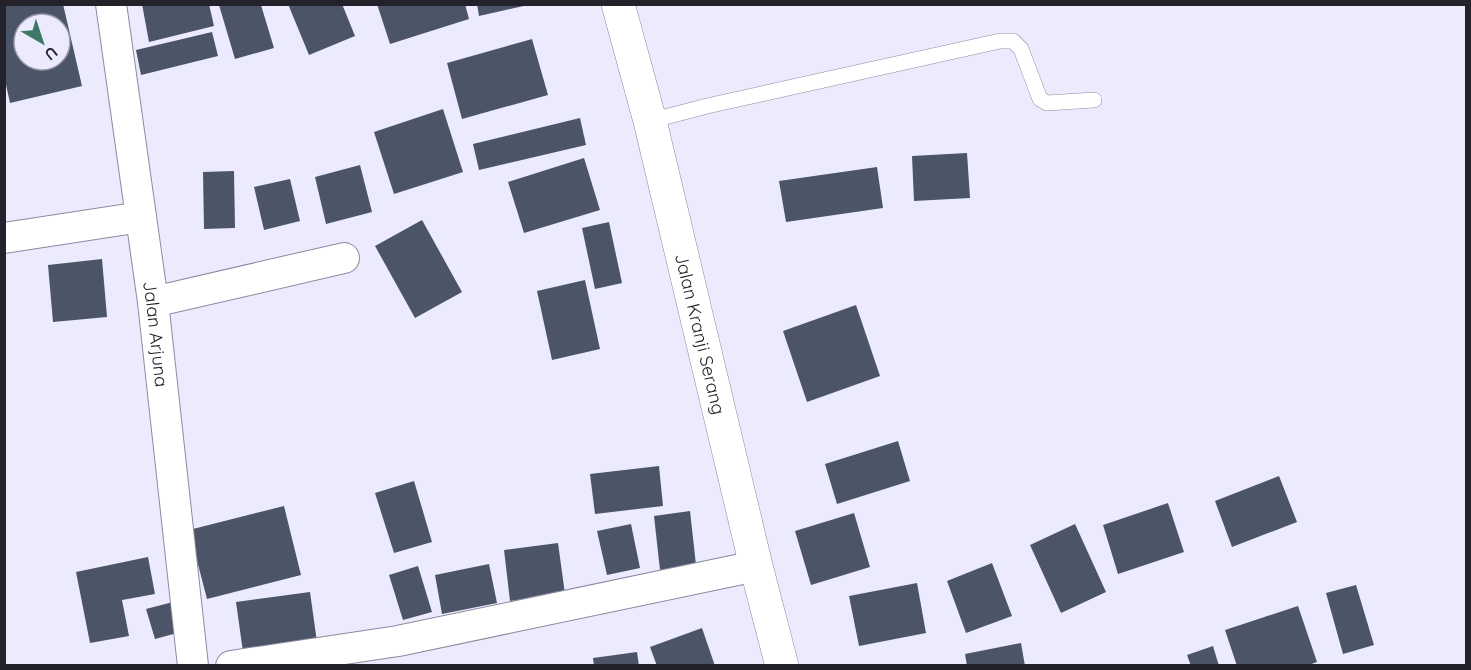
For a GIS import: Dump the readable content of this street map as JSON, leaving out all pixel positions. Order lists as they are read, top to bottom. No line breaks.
{"streets":{"main road":["Jalan Kranji Serang"],"street":["Jalan Arjuna"]},"north":"bottom right"}
